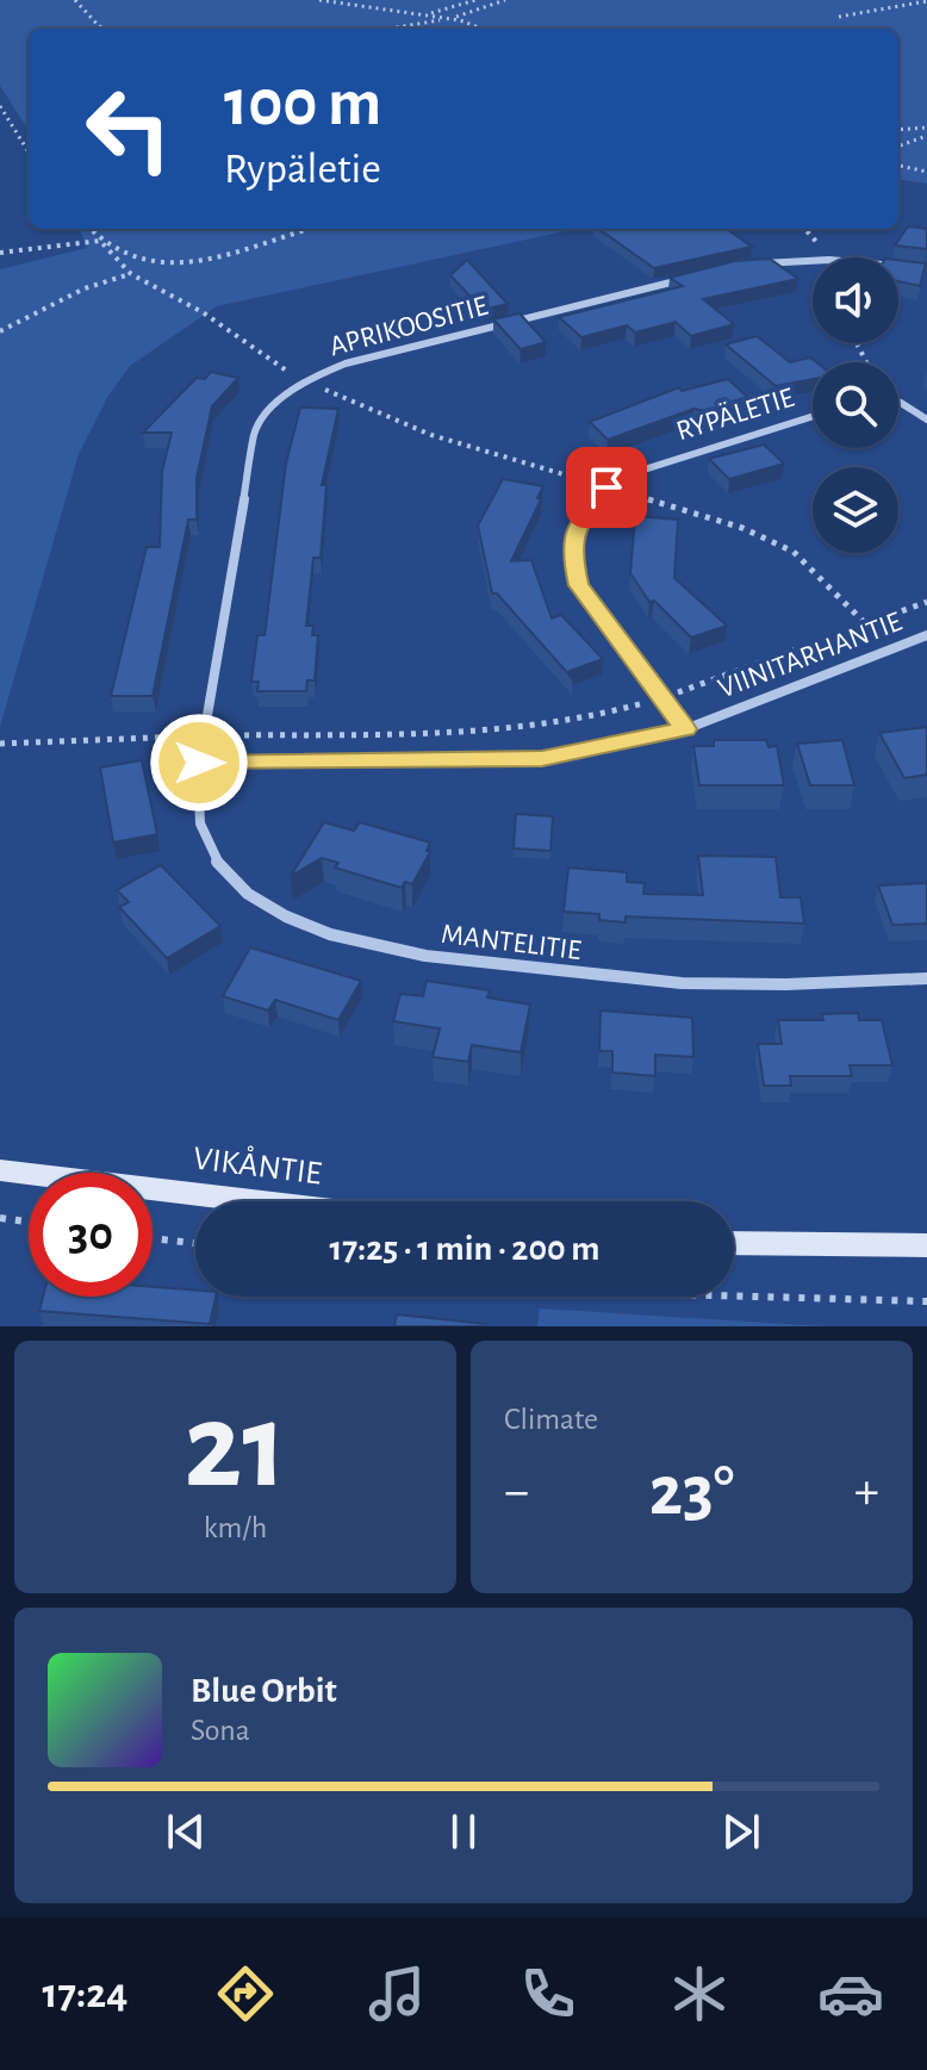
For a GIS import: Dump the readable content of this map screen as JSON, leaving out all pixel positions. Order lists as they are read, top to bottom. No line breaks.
{"streets":{"street":["APRIKOOSITIE","RYPÄLETIE","VIINITARHANTIE","MANTELITIE","VIKÅNTIE"]},"crossings":[["APRIKOOSITIE","VIINITARHANTIE"],["APRIKOOSITIE","MANTELITIE"],["RYPÄLETIE","VIINITARHANTIE"],["VIINITARHANTIE","MANTELITIE"]],"page":{"turn":["100 m","Rypäletie"],"limit":"30","trip":"17:25 · 1 min · 200 m","tile":[["21","km/h"],"Climate"],"heat":["−","23°","+"],"song":["Blue Orbit","Sona"],"tabs":"17:24"}}
